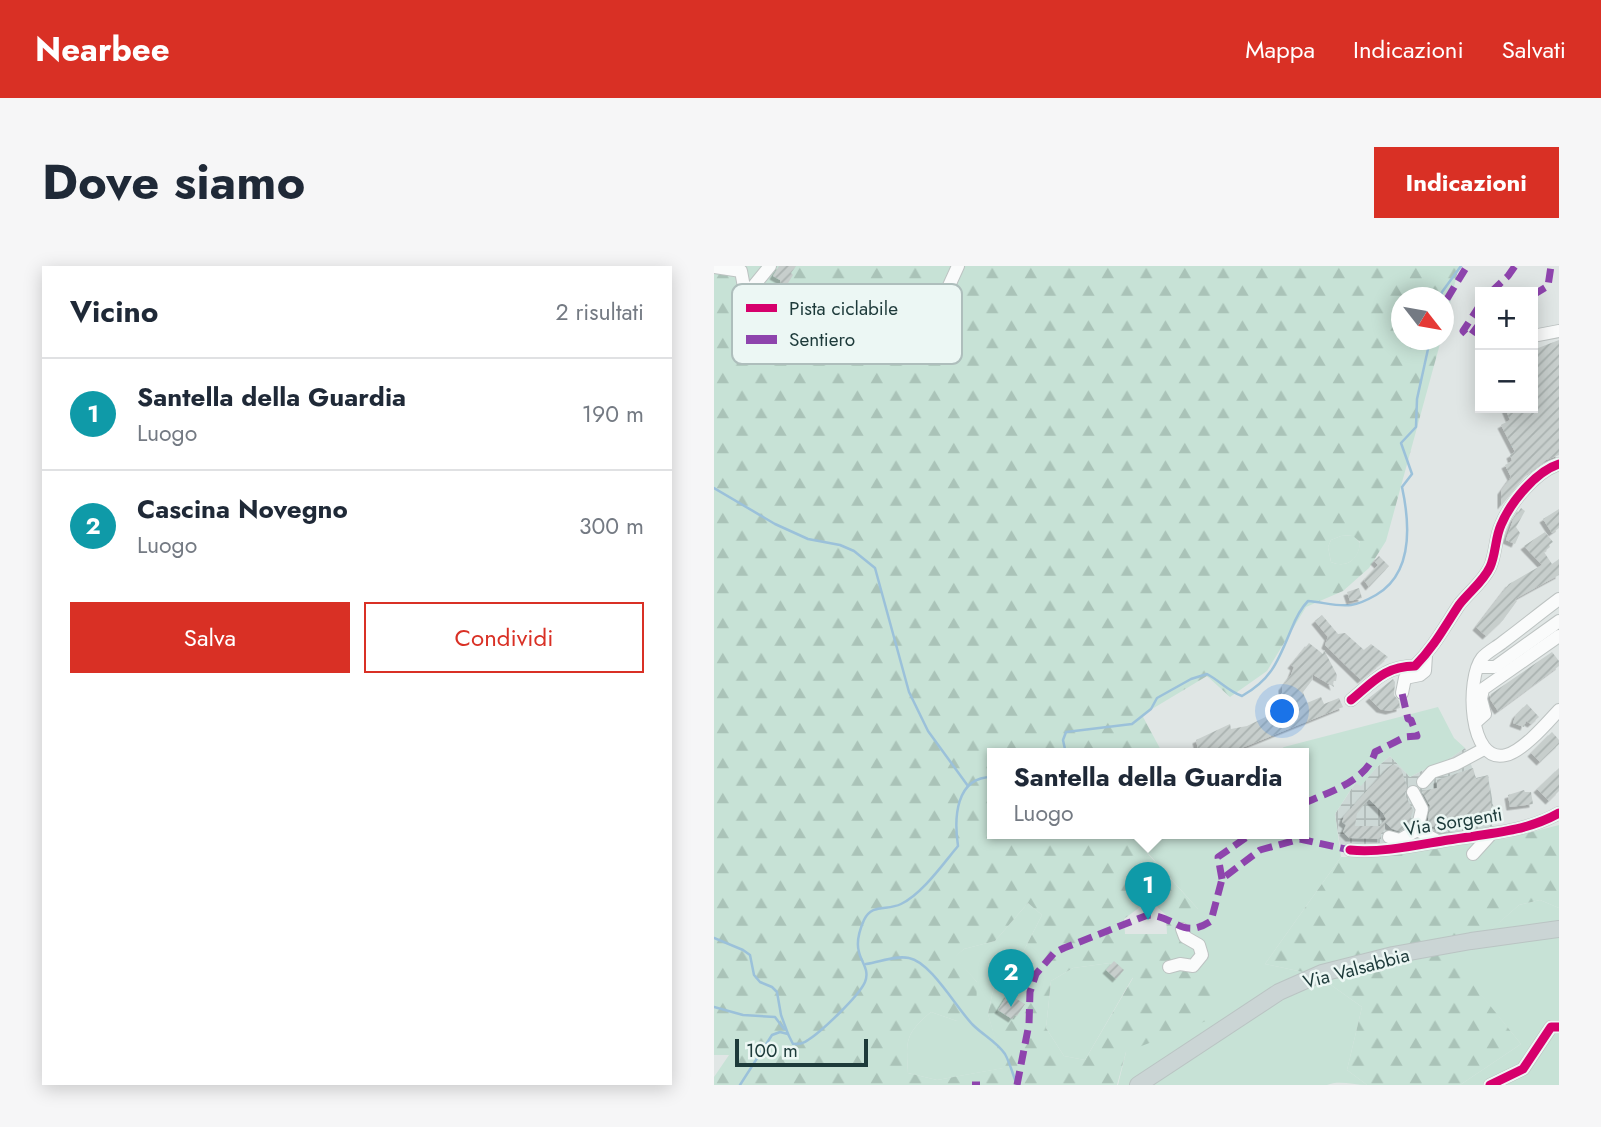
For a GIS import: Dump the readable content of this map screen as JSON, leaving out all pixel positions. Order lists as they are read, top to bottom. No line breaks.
{"streets":{"main road":["Via Valsabbia"],"street":["Via Sorgenti"]},"legend":["Pista ciclabile","Sentiero"],"scale_bar":"100 m","north":"bottom right","page":{"header":"Nearbee","nav":["Mappa","Indicazioni","Salvati"],"title":"Dove siamo","buttons":["Indicazioni",["Salva","Condividi"]],"heading":["Vicino","2 risultati"],"map_buttons":["+","−"],"list":[{"mark":"1","name":"Santella della Guardia","note":"Luogo","value":"190 m"},{"mark":"2","name":"Cascina Novegno","note":"Luogo","value":"300 m"}],"popup":["Santella della Guardia","Luogo"],"pins":["1","2"],"scale":"100 m"}}
